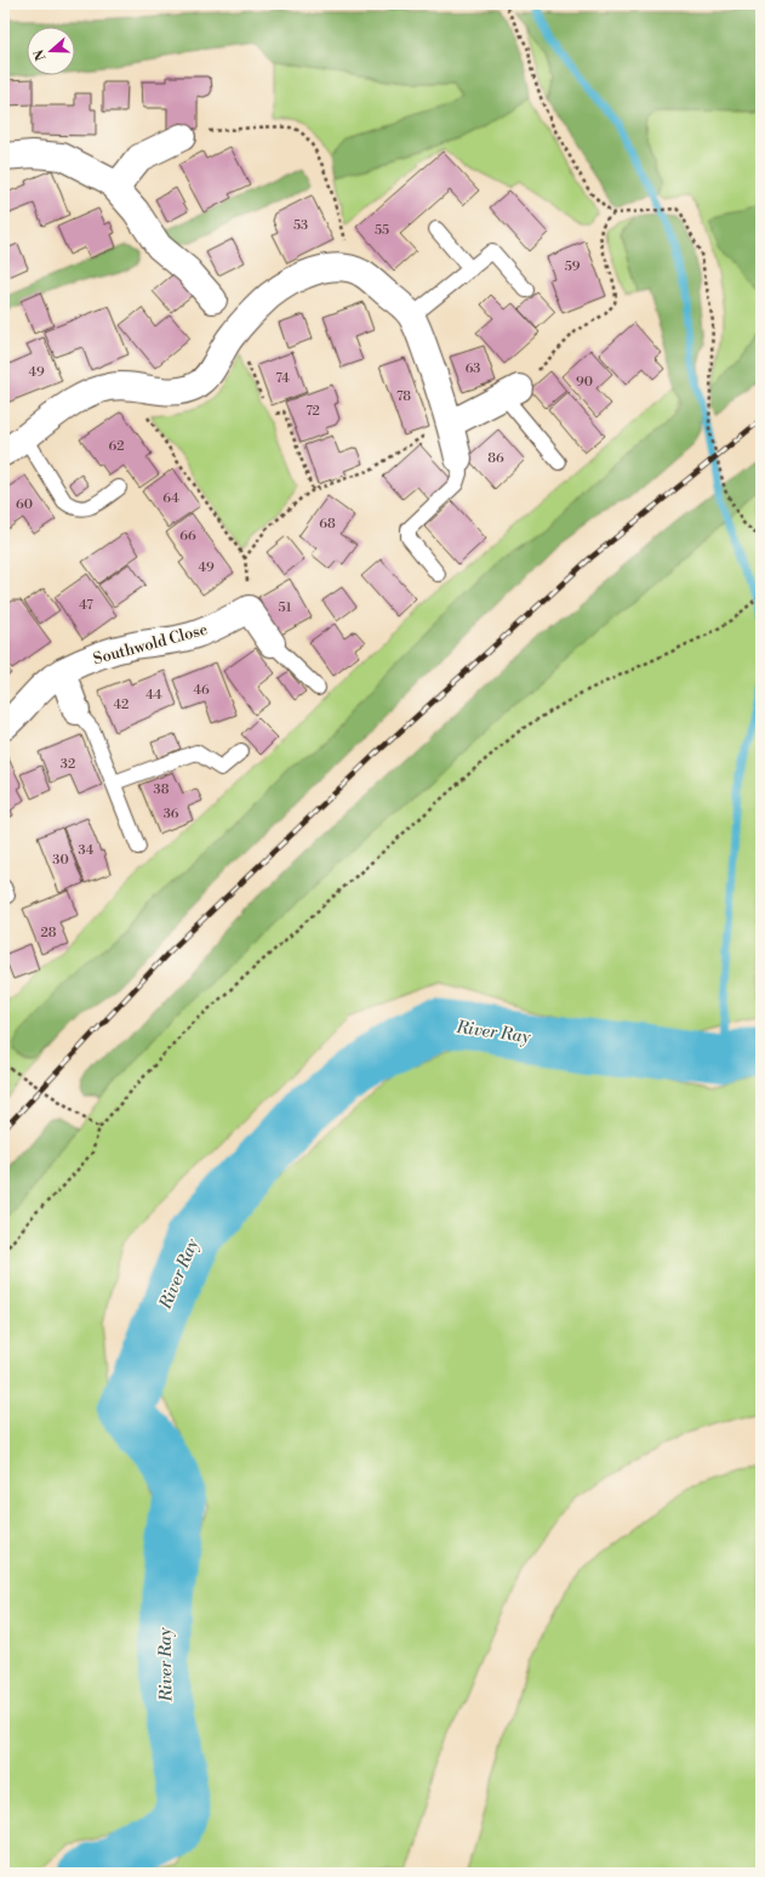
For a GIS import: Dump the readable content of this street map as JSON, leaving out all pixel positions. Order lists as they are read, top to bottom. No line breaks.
{"streets":{"street":["Southwold Close"]},"water":["River Ray"],"house_numbers":["53","55","59","63","49","74","90","78","72","62","86","64","60","68","66","49","47","51","46","44","42","32","38","36","34","30","28"],"north":"left"}
